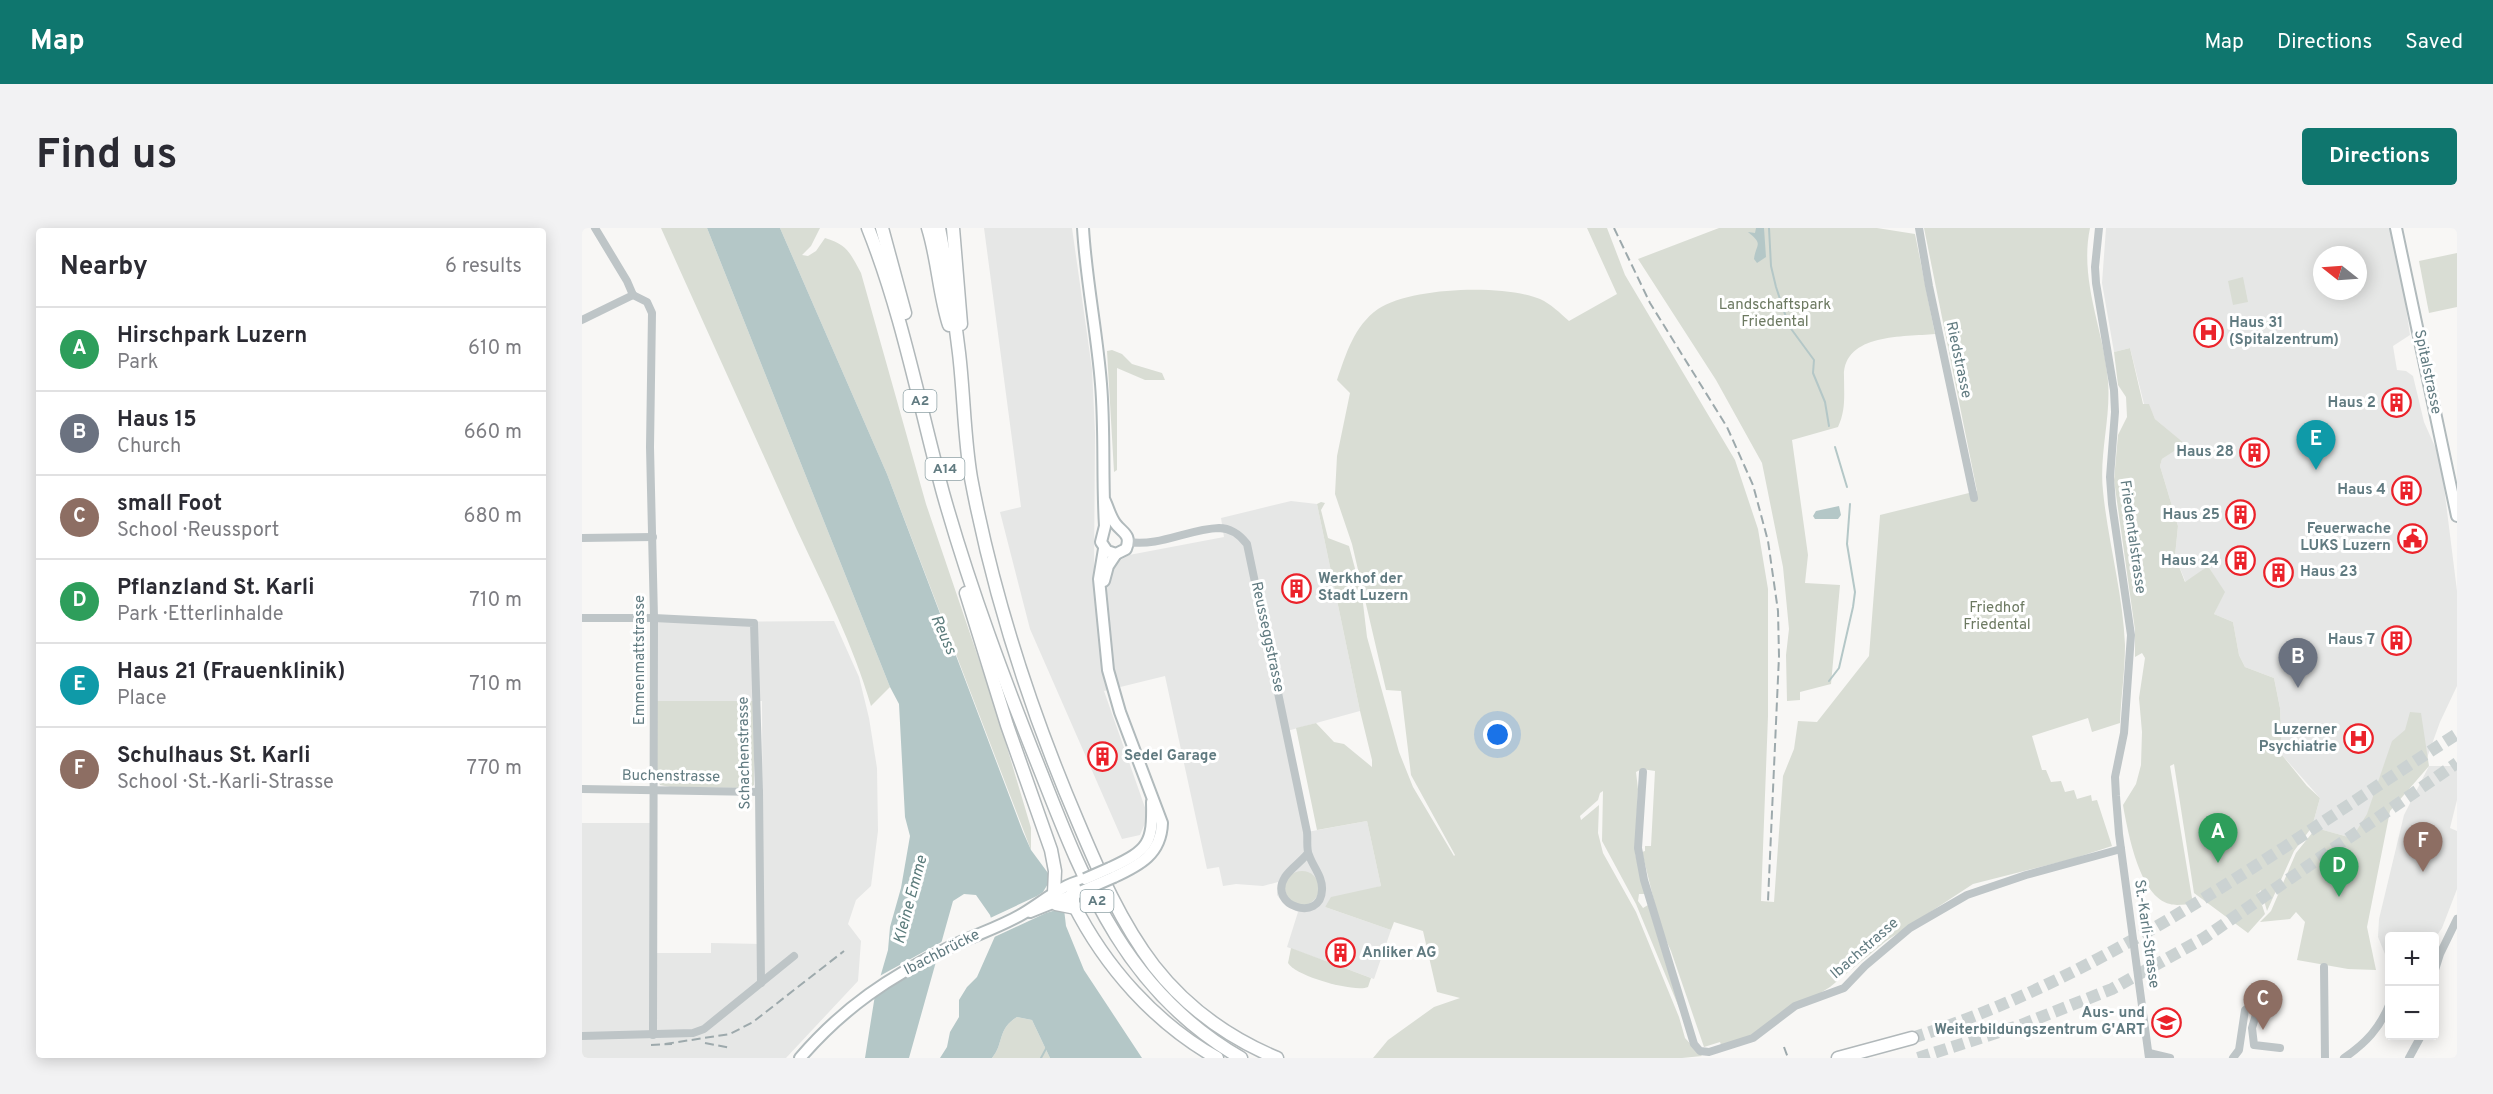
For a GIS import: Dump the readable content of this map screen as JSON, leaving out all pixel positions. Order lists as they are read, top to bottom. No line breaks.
{"streets":{"highway":["A2","A14"],"main road":["Spitalstrasse","Ibachbrücke"],"street":["Riedstrasse","Friedentalstrasse","Reusseggstrasse","Emmenmattstrasse","Schachenstrasse","Buchenstrasse","St.-Karli-Strasse","Ibachstrasse"]},"crossings":[["A2","A14"],["Friedentalstrasse","St.-Karli-Strasse"],["Friedentalstrasse","Ibachstrasse"],["Emmenmattstrasse","Schachenstrasse"],["Emmenmattstrasse","Buchenstrasse"],["Schachenstrasse","Buchenstrasse"],["St.-Karli-Strasse","Ibachstrasse"]],"water":["Reuss","Kleine Emme"],"parks":["Landschaftspark Friedental","Friedhof Friedental"],"places":{"hospital":["Haus 31 (Spitalzentrum)","Luzerner Psychiatrie"],"building":["Haus 2","Haus 28","Haus 4","Haus 25","Haus 24","Haus 23","Werkhof der Stadt Luzern","Haus 7","Sedel Garage","Anliker AG"],"public building":["Feuerwache LUKS Luzern"],"school or university":["Aus- und Weiterbildungszentrum G'ART"]},"north":"left","page":{"header":"Map","nav":["Map","Directions","Saved"],"buttons":"Directions","title":"Find us","heading":["Nearby","6 results"],"list":[{"mark":"A","name":"Hirschpark Luzern","note":"Park","value":"610 m"},{"mark":"B","name":"Haus 15","note":"Church","value":"660 m"},{"mark":"C","name":"small Foot","note":"School · Reussport","value":"680 m"},{"mark":"D","name":"Pflanzland St. Karli","note":"Park · Etterlinhalde","value":"710 m"},{"mark":"E","name":"Haus 21 (Frauenklinik)","note":"Place","value":"710 m"},{"mark":"F","name":"Schulhaus St. Karli","note":"School · St.-Karli-Strasse","value":"770 m"}],"pins":["E","B","A","F","D","C"],"map_buttons":["+","−"]}}
